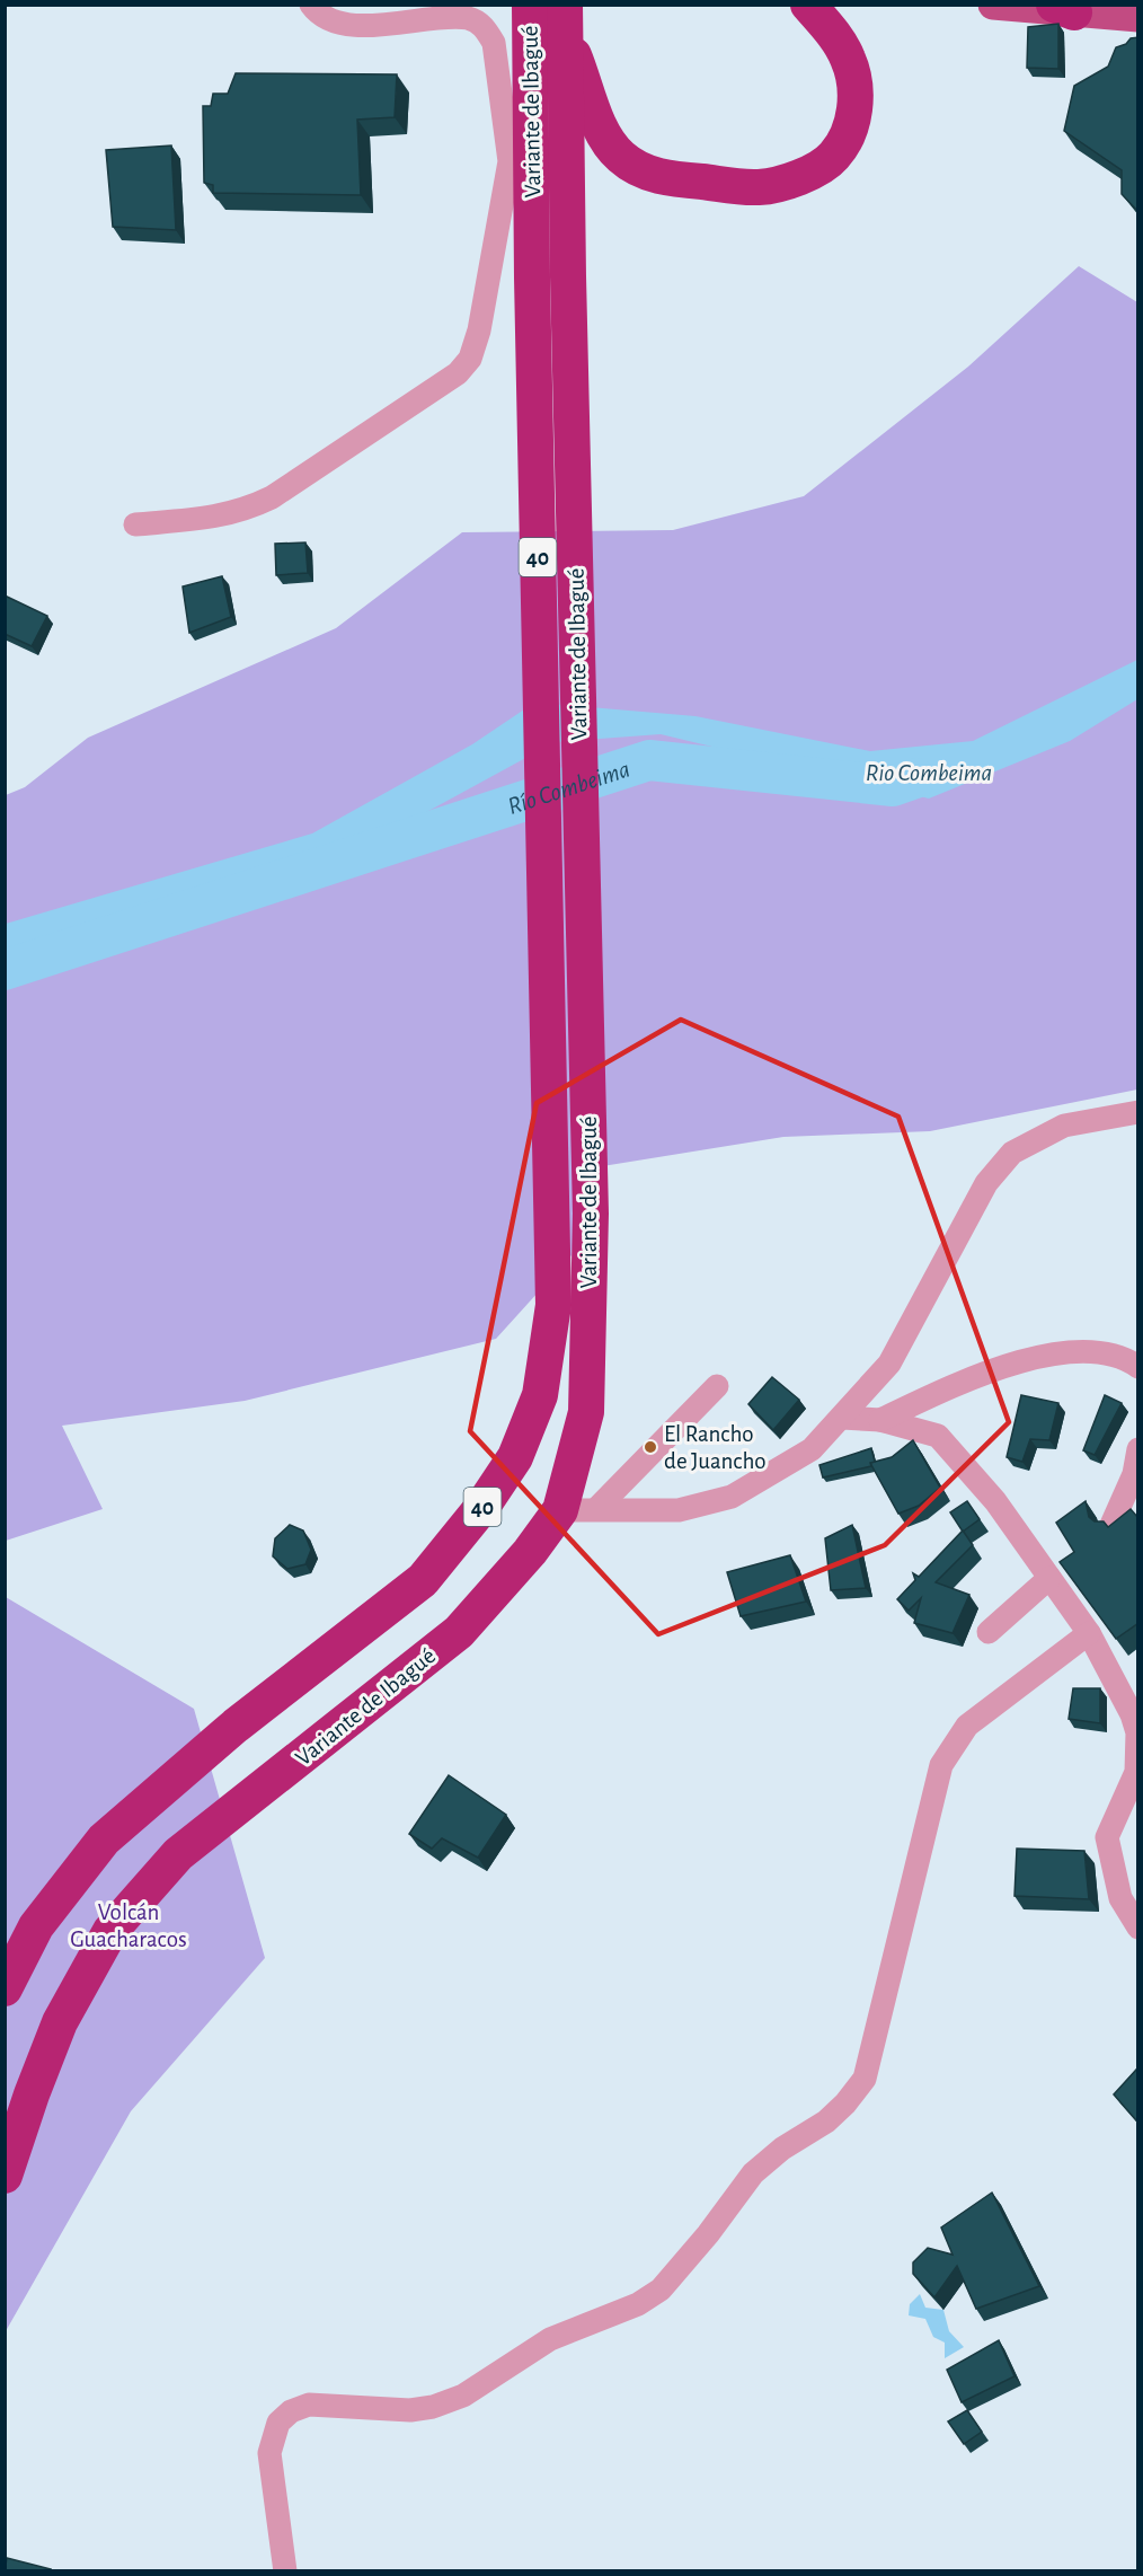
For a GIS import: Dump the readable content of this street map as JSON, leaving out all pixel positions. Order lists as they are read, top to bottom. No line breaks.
{"streets":{"highway":["Variante de Ibagué","40"]},"water":["Rio Combeima","Río Combeima"],"parks":["Volcán Guacharacos"],"places":["El Rancho de Juancho"]}
